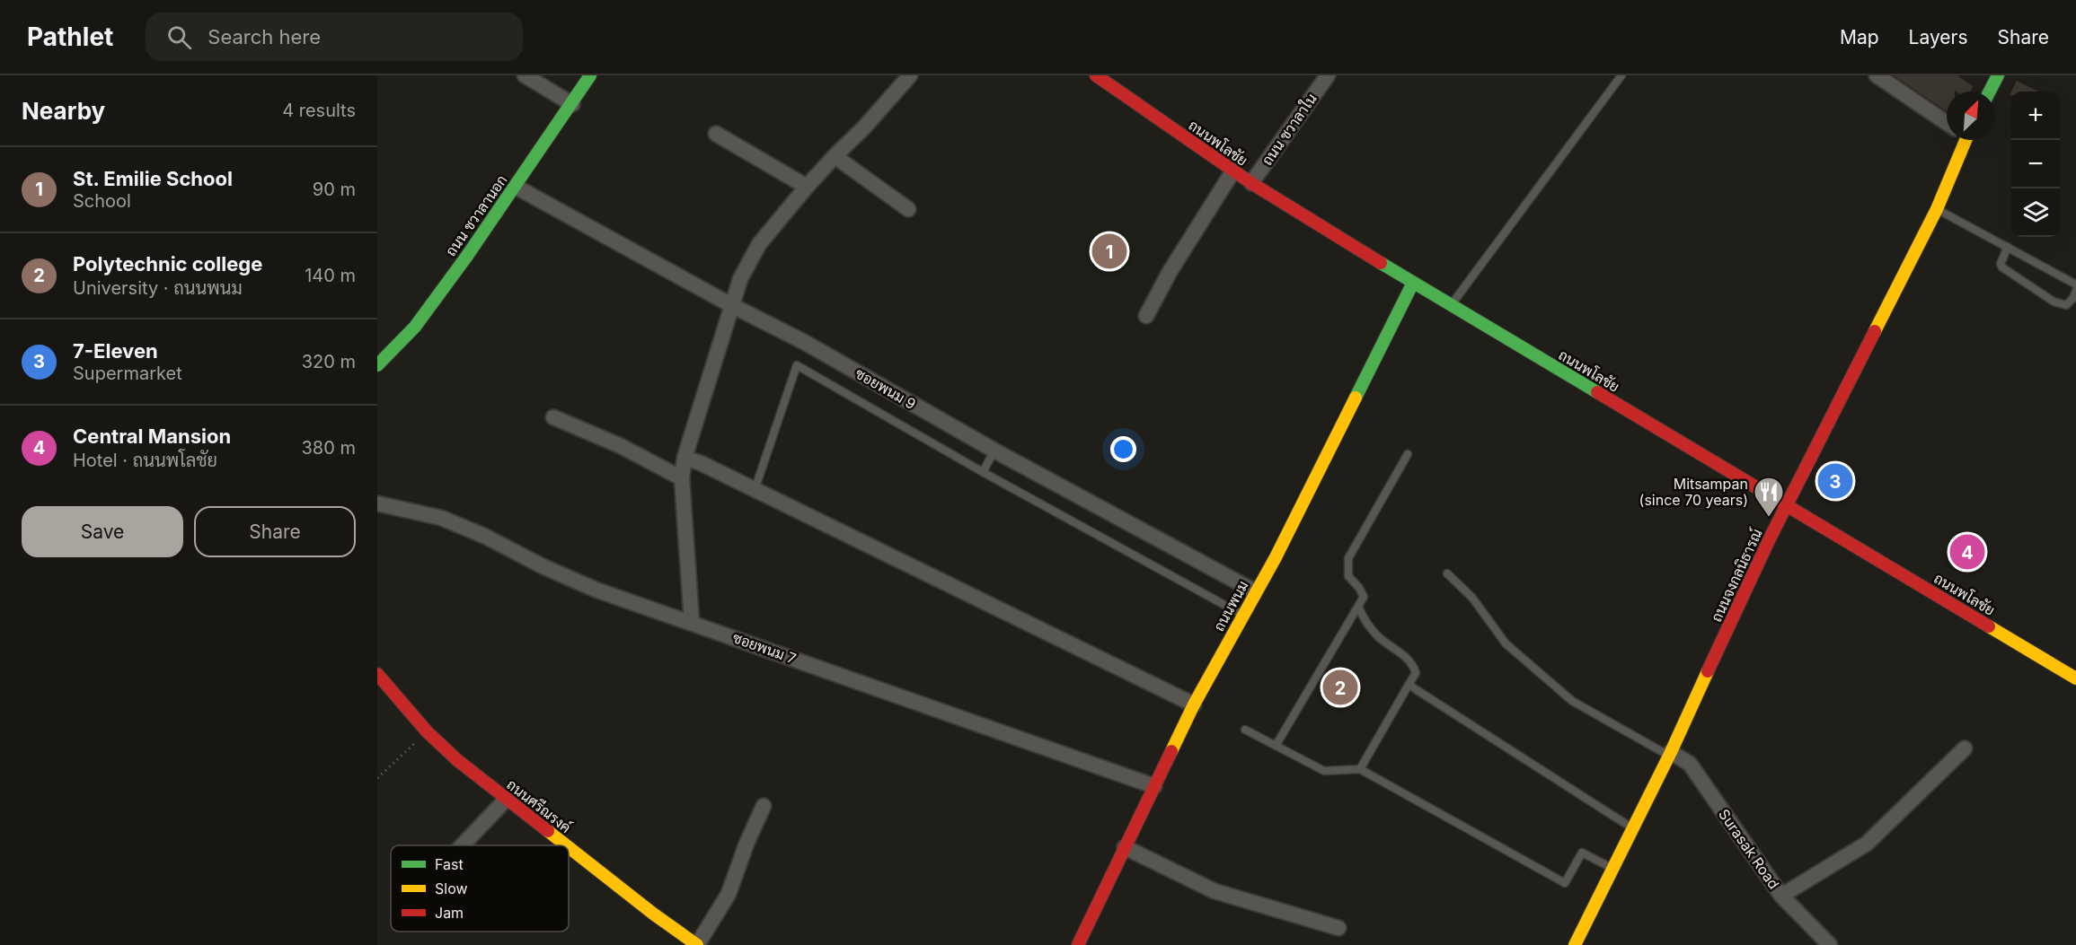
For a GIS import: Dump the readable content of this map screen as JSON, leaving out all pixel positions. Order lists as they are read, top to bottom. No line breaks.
{"streets":{"street":["ถนน ชวาลาใน","ถนนพโลชัย","ถนน ชวาลานอก","ซอยพนม 9","ถนนจงกลนิธารณ์","ถนนพนม","ซอยพนม 7","ถนนศรีณรงค์","Surasak Road"]},"crossings":[["ถนน ชวาลาใน","ถนนพโลชัย"],["ถนนพโลชัย","ถนนจงกลนิธารณ์"],["ถนนพโลชัย","ถนนพนม"],["ถนน ชวาลานอก","ซอยพนม 9"],["ซอยพนม 9","ถนนพนม"],["ถนนจงกลนิธารณ์","Surasak Road"],["ถนนพนม","ซอยพนม 7"]],"places":{"restaurant":["Mitsampan (since 70 years)"]},"legend":["Fast","Slow","Jam"],"north":"top right","page":{"header":"Pathlet","search":"Search here","nav":["Map","Layers","Share"],"heading":["Nearby","4 results"],"map_buttons":["+","−"],"list":[{"mark":"1","name":"St. Emilie School","note":"School","value":"90 m"},{"mark":"2","name":"Polytechnic college","note":"University · ถนนพนม","value":"140 m"},{"mark":"3","name":"7-Eleven","note":"Supermarket","value":"320 m"},{"mark":"4","name":"Central Mansion","note":"Hotel · ถนนพโลชัย","value":"380 m"}],"pins":["1","3","4","2"],"buttons":["Save","Share"]}}
